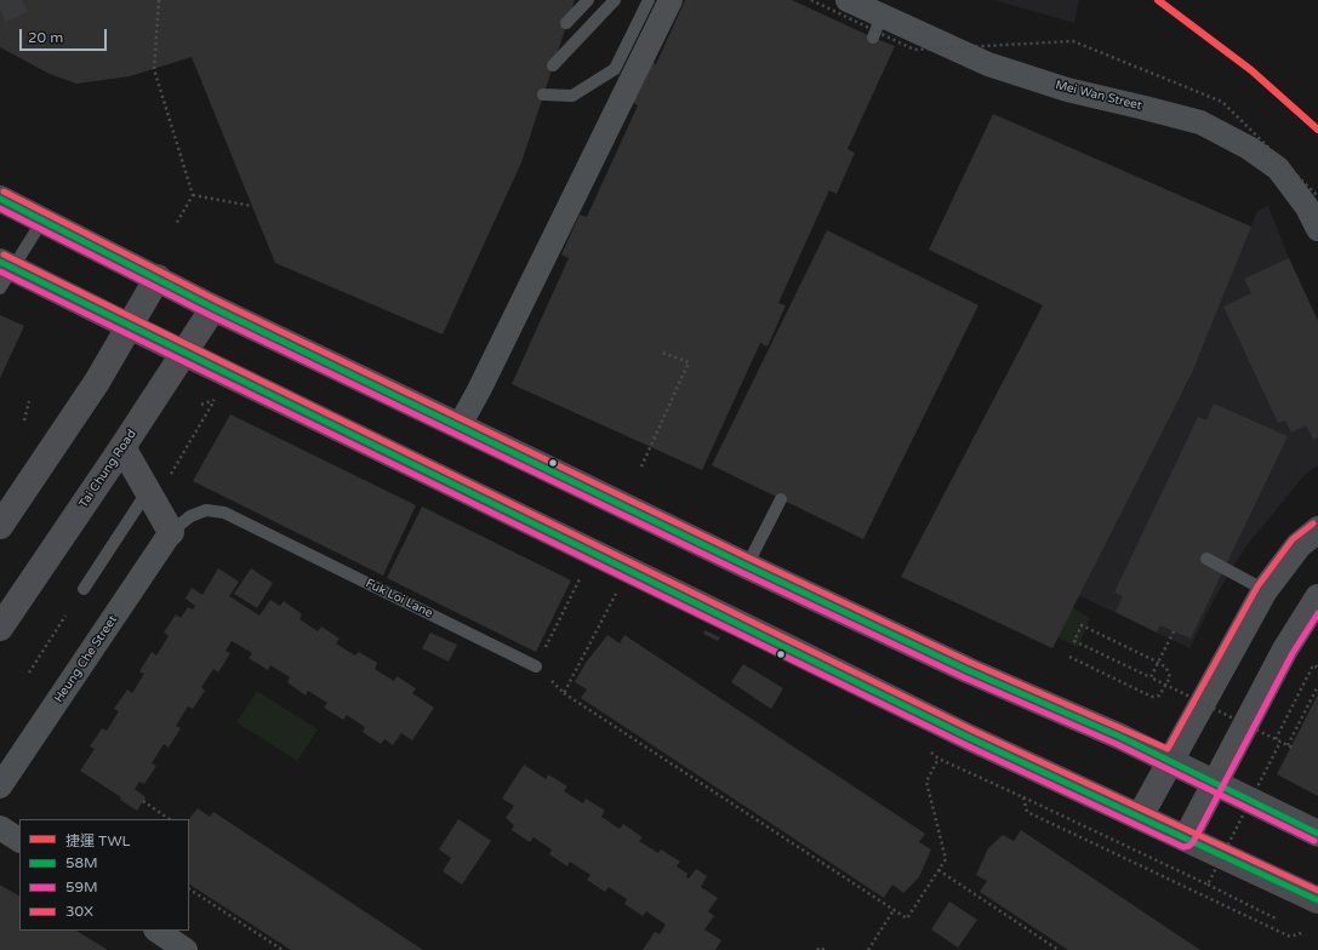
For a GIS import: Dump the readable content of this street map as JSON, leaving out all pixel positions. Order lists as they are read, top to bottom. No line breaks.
{"streets":{"main road":["Tai Chung Road"],"street":["Mei Wan Street","Heung Che Street"],"lane":["Fuk Loi Lane"]},"crossings":[["Fuk Loi Lane","Heung Che Street"]],"lines":["metro line TWL","transit line 30X","transit line 58M","transit line 59M"],"legend":["捷運 TWL","58M","59M","30X"],"scale_bar":"20 m"}
